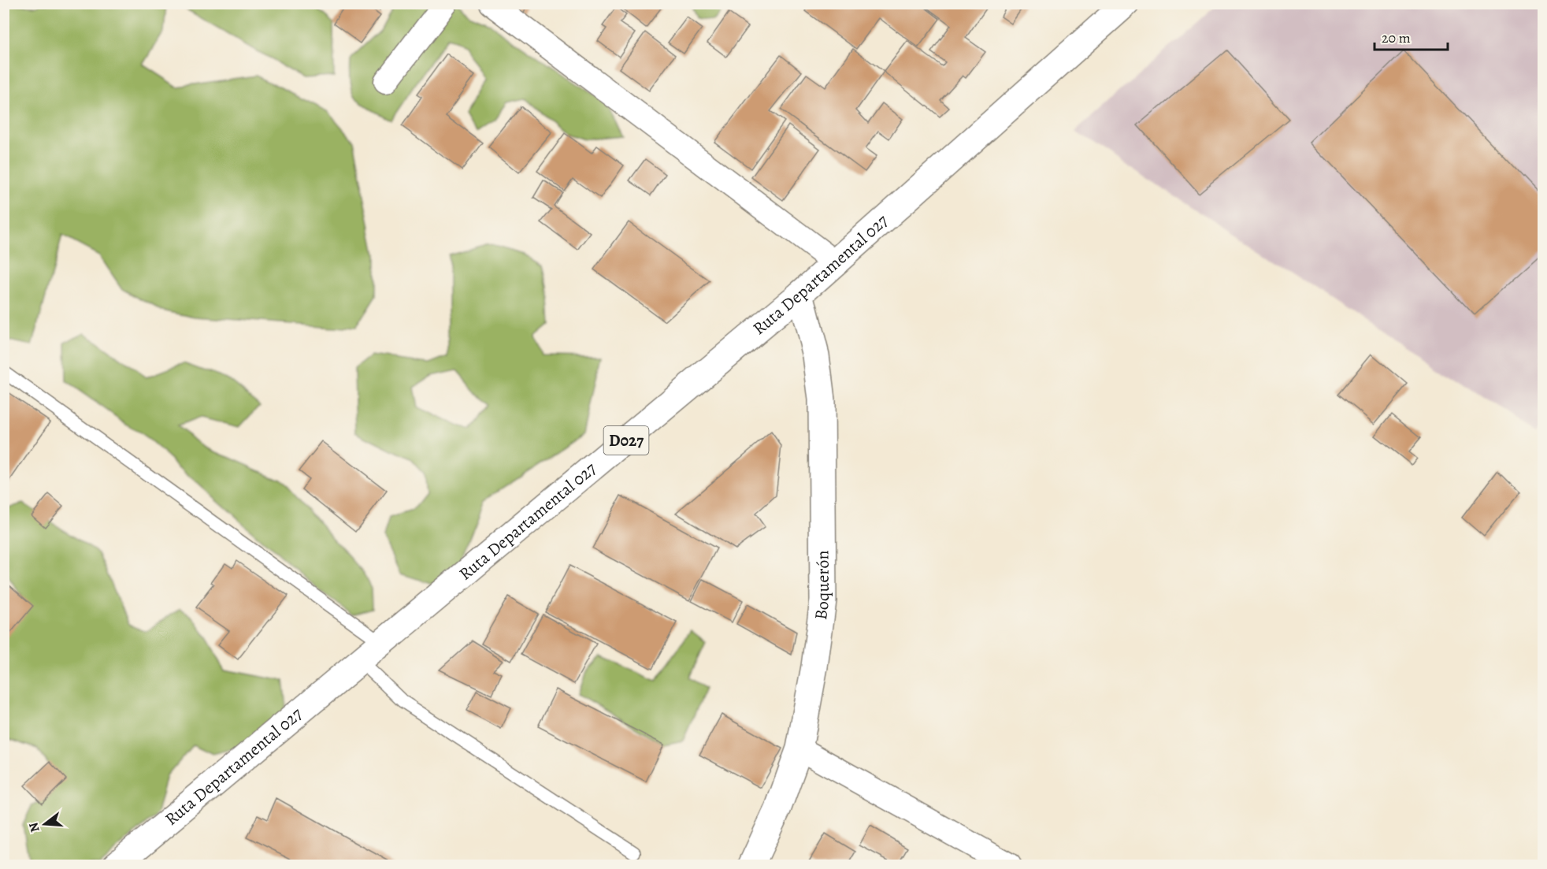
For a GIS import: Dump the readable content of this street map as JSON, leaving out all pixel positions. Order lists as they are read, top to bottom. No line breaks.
{"streets":{"main road":["Ruta Departamental 027","D027","Boquerón"]},"crossings":[["Ruta Departamental 027","Boquerón"]],"scale_bar":"20 m","north":"left"}
